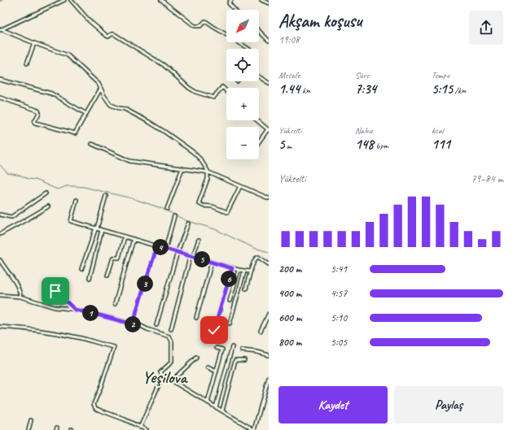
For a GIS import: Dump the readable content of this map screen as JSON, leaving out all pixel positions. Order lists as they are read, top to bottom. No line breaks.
{"districts":["Yeşilova"],"north":"bottom left","page":{"heading":["Akşam koşusu","19:08"],"map_buttons":["+","−"],"stats":[["Mesafe","1.44 km"],["Süre","7:34"],["Tempo","5:15 /km"],["Yükselti","5 m"],["Nabız","148 bpm"],["kcal","111"]],"chart":["Yükselti","79–84 m"],"pins":["4","5","6","3","1","2"],"list":[{"name":"200 m","note":"5:41"},{"name":"400 m","note":"4:57"},{"name":"600 m","note":"5:10"},{"name":"800 m","note":"5:05"}],"buttons":["Kaydet","Paylaş"]}}
